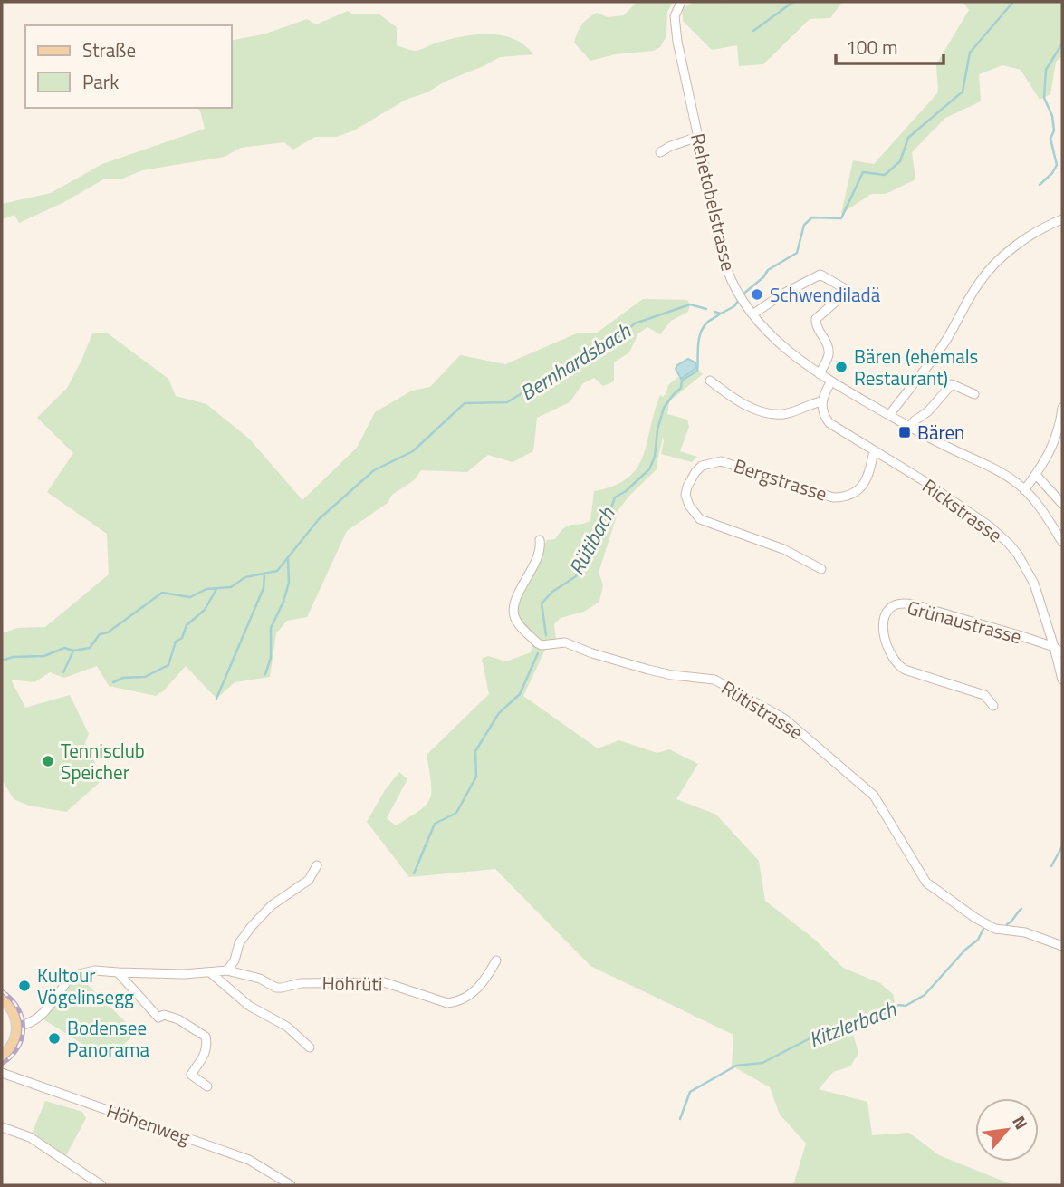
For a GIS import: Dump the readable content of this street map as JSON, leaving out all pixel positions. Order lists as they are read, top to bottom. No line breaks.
{"streets":{"street":["Rehetobelstrasse","Bergstrasse","Rickstrasse","Grünaustrasse","Rütistrasse","Hohrüti","Höhenweg"]},"crossings":[["Bergstrasse","Rickstrasse"],["Rickstrasse","Grünaustrasse"]],"water":["Bernhardsbach","Rütibach","Kitzlerbach"],"places":{"other":["Schwendiladä","Bären (ehemals Restaurant)","Tennisclub Speicher","Kultour Vögelinsegg","Bodensee Panorama"],"transit":["Bären"]},"legend":["Straße","Park"],"scale_bar":"100 m","north":"top right"}
